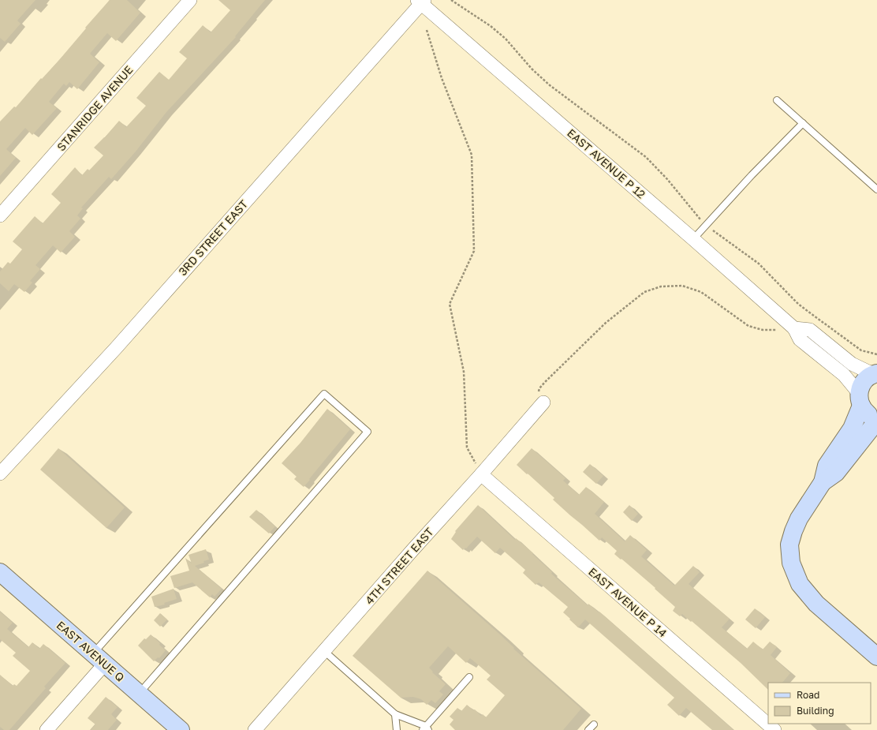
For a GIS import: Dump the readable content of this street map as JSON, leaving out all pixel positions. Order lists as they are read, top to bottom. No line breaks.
{"streets":{"street":["STANRIDGE AVENUE","EAST AVENUE P 12","3RD STREET EAST","4TH STREET EAST","EAST AVENUE P 14","EAST AVENUE Q"]},"crossings":[["EAST AVENUE P 12","3RD STREET EAST"],["4TH STREET EAST","EAST AVENUE P 14"]],"legend":["Road","Building"]}
